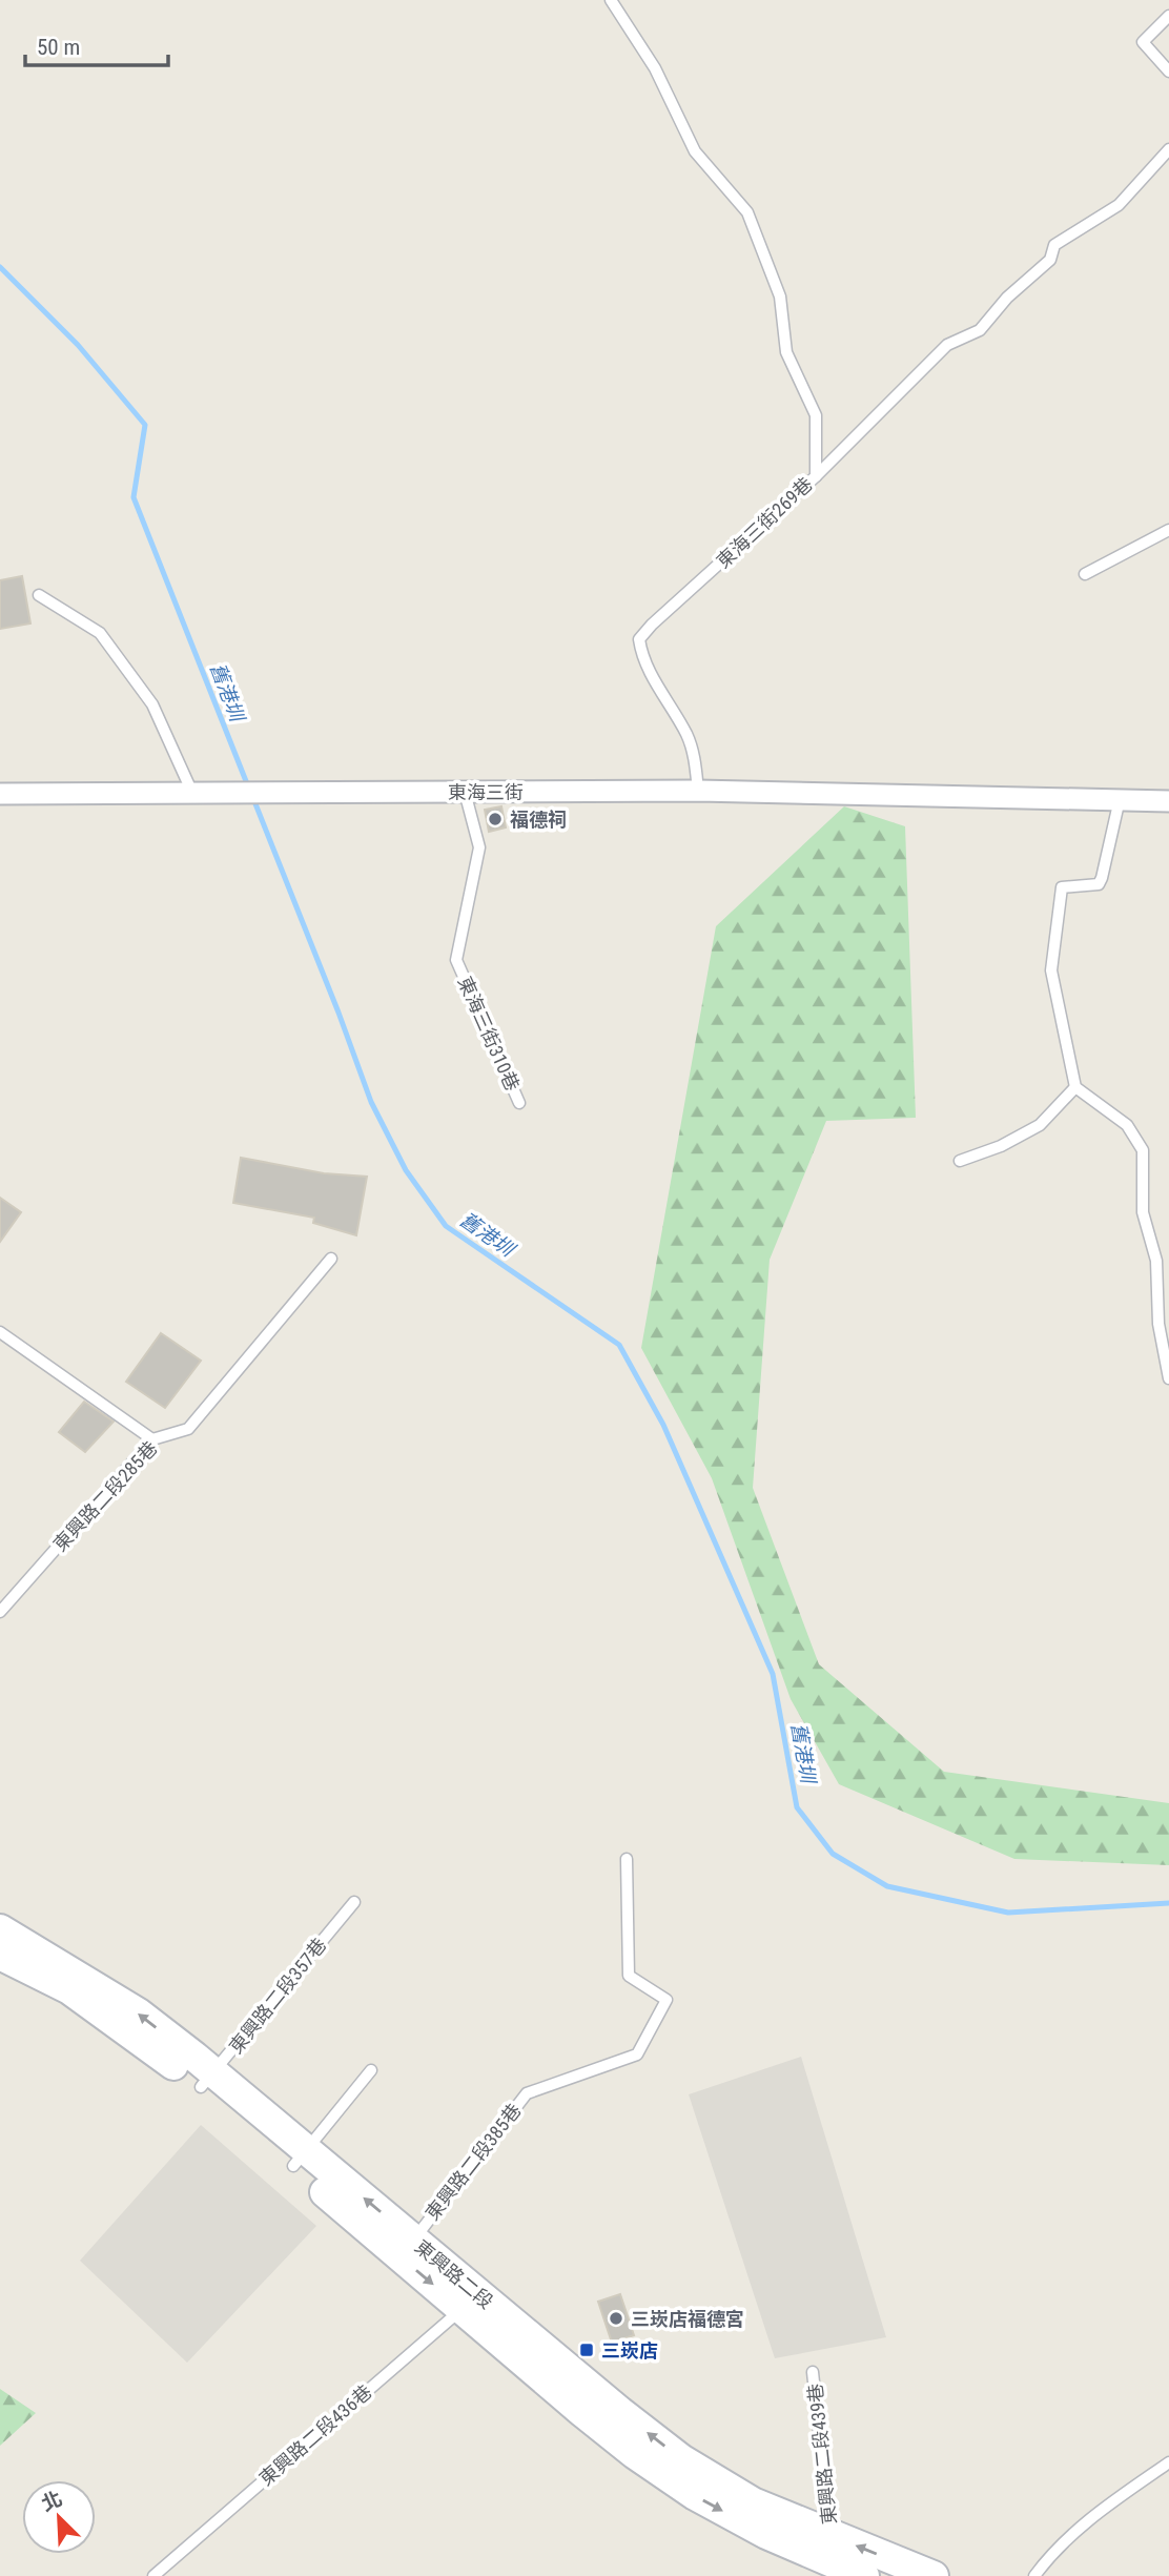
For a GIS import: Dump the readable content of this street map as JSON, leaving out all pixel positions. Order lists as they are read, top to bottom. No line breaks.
{"streets":{"main road":["東興路二段"],"street":["東海三街"],"lane":["東海三街269巷","東海三街310巷","東興路二段285巷","東興路二段357巷","東興路二段385巷","東興路二段436巷","東興路二段439巷"]},"crossings":[["東海三街269巷","東海三街"],["東海三街","東海三街310巷"],["東興路二段357巷","東興路二段"],["東興路二段385巷","東興路二段"],["東興路二段","東興路二段436巷"],["東興路二段","東興路二段439巷"]],"water":["舊港圳"],"places":{"other":["福德祠","三崁店福德宮"],"transit":["三崁店"]},"scale_bar":"50 m","north":"top left"}
